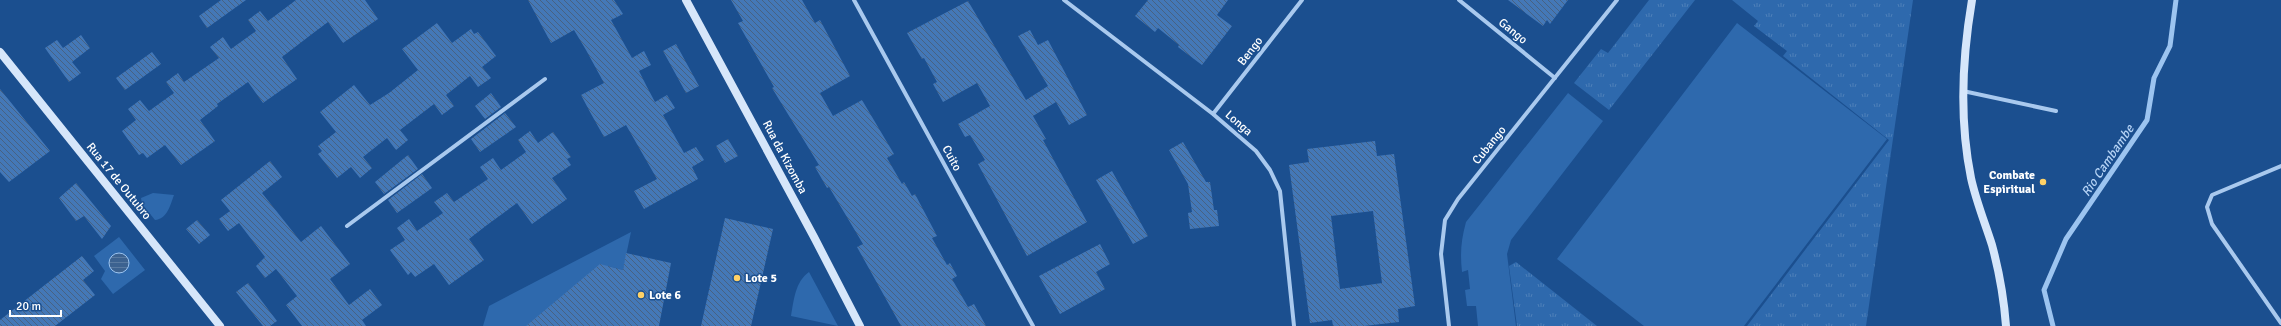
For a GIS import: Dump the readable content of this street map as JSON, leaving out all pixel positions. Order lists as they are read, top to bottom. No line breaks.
{"streets":{"main road":["Rua da Kizomba","Rua 17 de Outubro"],"street":["Gango","Bengo","Longa","Cubango","Cuito"]},"crossings":[["Gango","Cubango"],["Bengo","Longa"]],"water":["Rio Cambambe"],"places":["Combate Espiritual","Lote 5","Lote 6"],"scale_bar":"20 m"}
